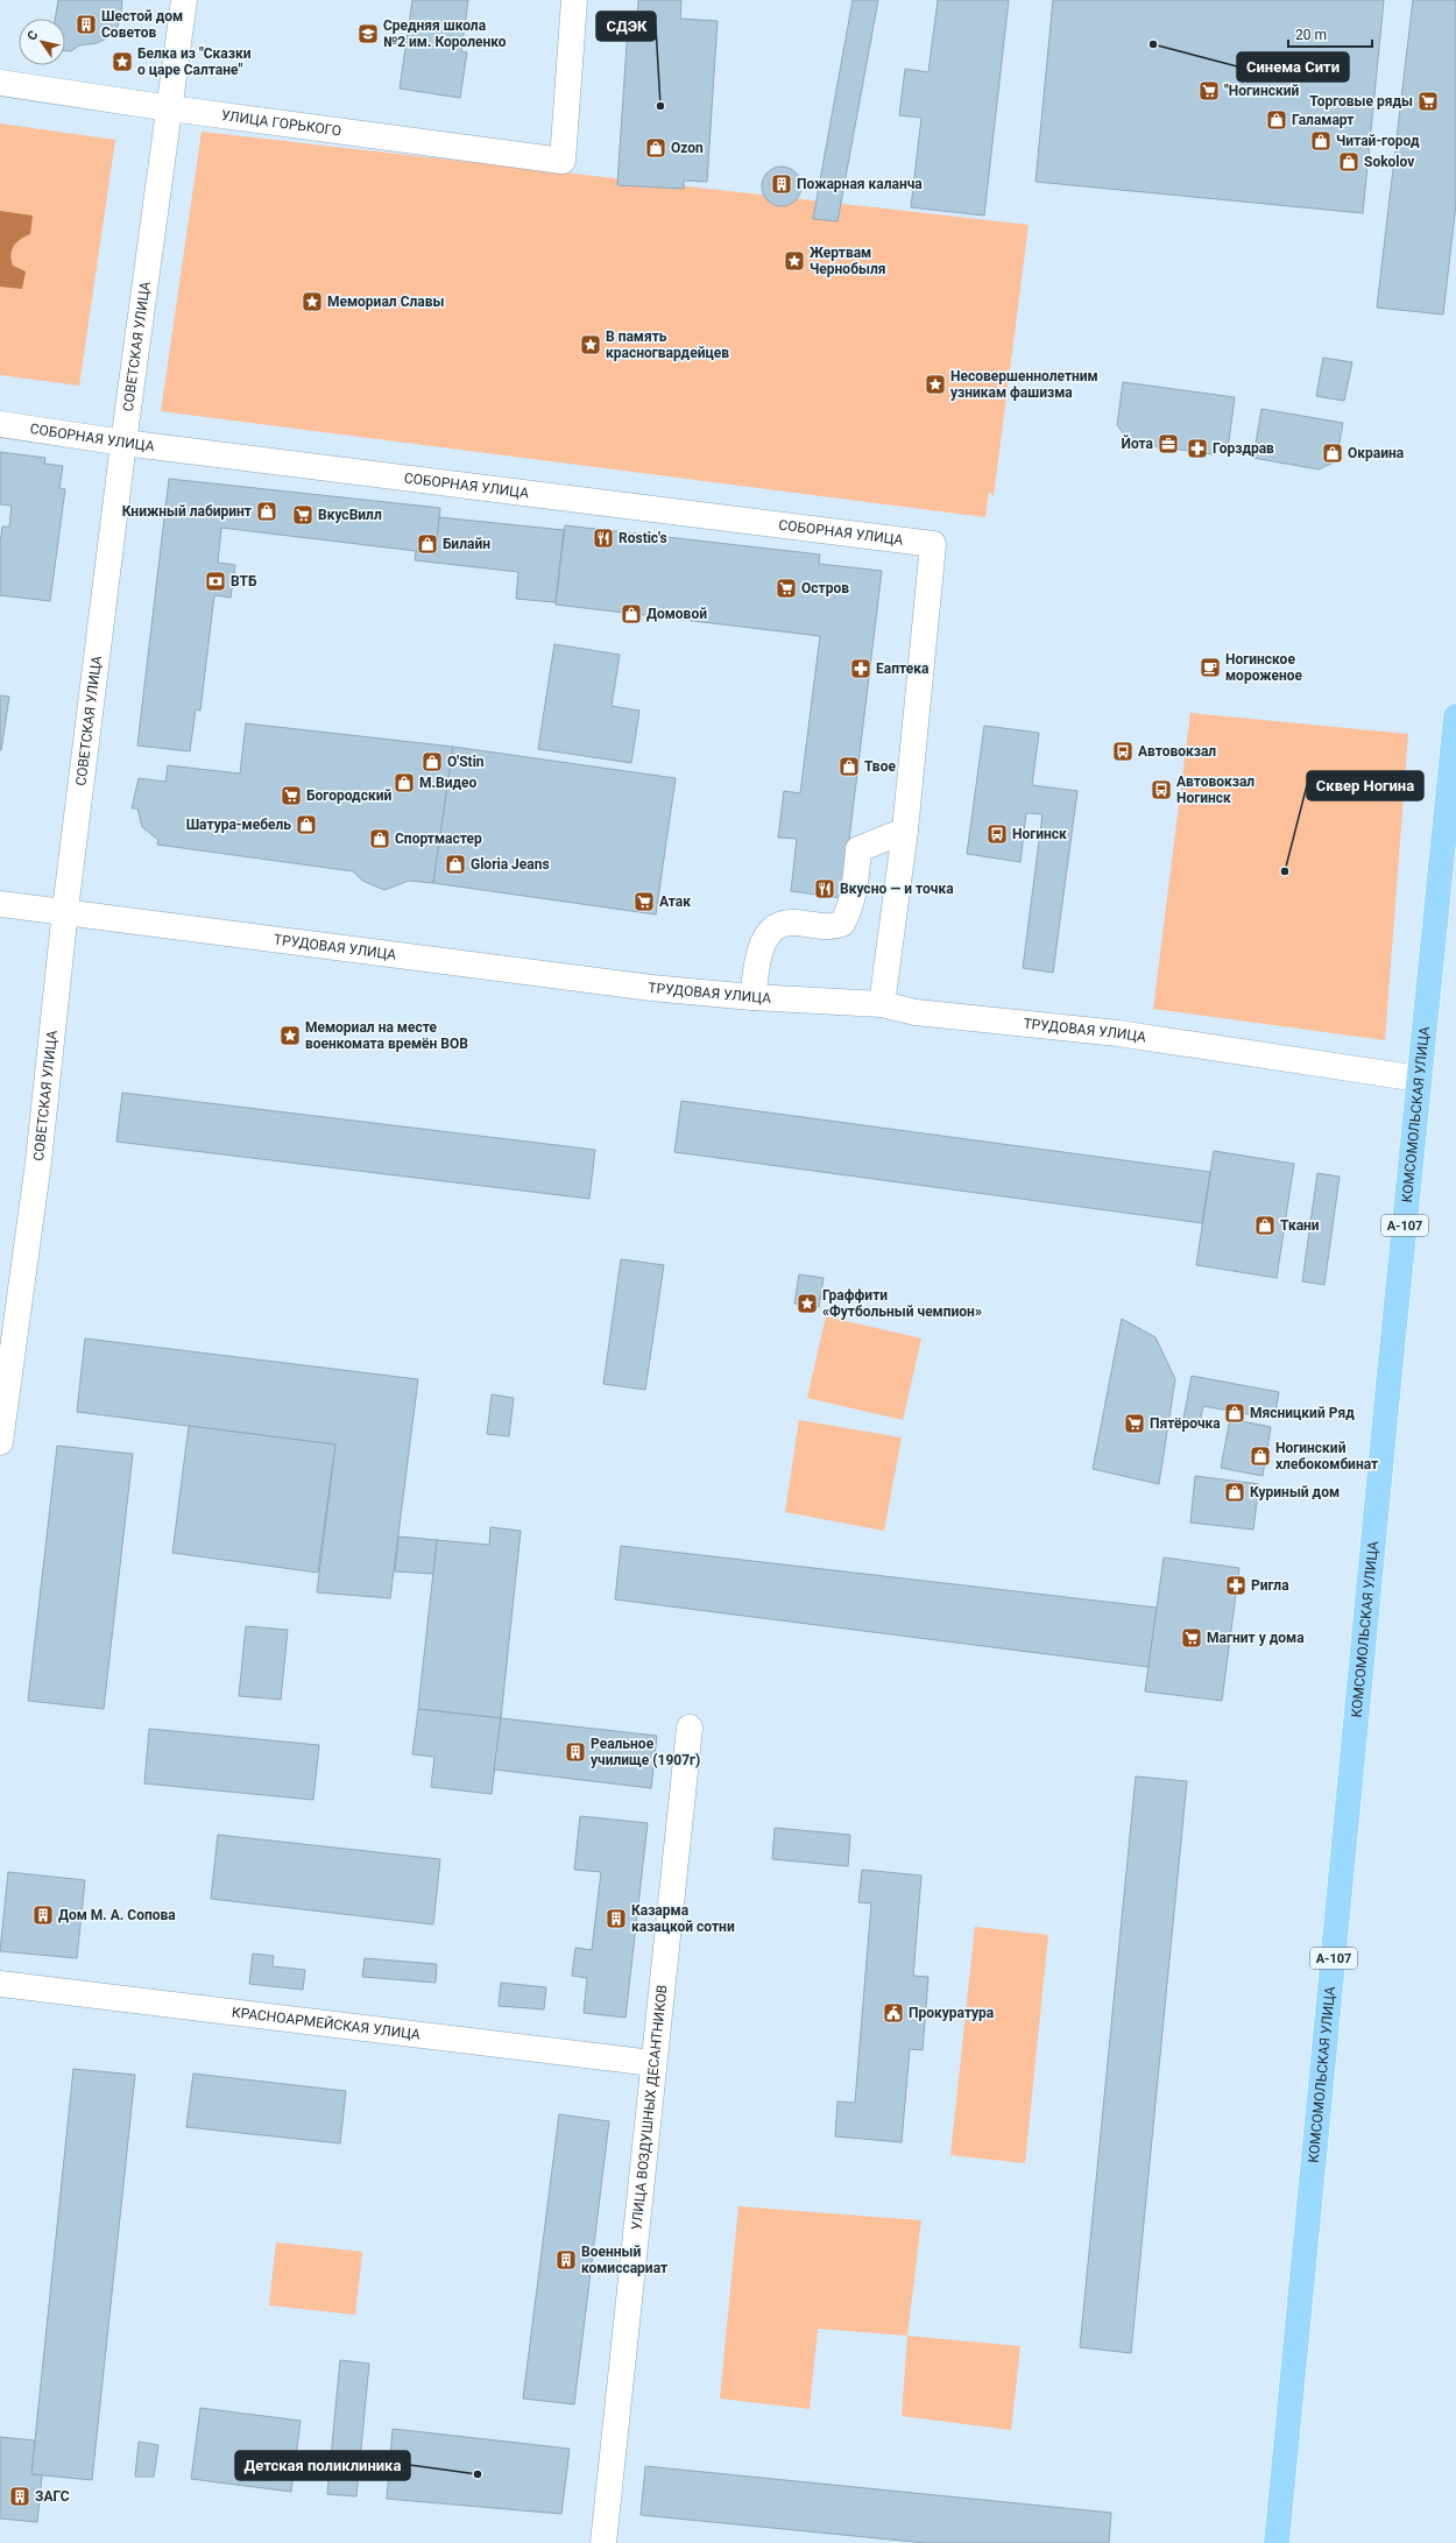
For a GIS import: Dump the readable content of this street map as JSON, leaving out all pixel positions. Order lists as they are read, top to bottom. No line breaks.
{"streets":{"main road":["КОМСОМОЛЬСКАЯ УЛИЦА","А-107"],"street":["УЛИЦА ГОРЬКОГО","СОВЕТСКАЯ УЛИЦА","СОБОРНАЯ УЛИЦА","ТРУДОВАЯ УЛИЦА","КРАСНОАРМЕЙСКАЯ УЛИЦА","УЛИЦА ВОЗДУШНЫХ ДЕСАНТНИКОВ"]},"crossings":[["УЛИЦА ГОРЬКОГО","СОВЕТСКАЯ УЛИЦА"],["СОВЕТСКАЯ УЛИЦА","СОБОРНАЯ УЛИЦА"],["СОВЕТСКАЯ УЛИЦА","ТРУДОВАЯ УЛИЦА"],["ТРУДОВАЯ УЛИЦА","КОМСОМОЛЬСКАЯ УЛИЦА"],["КРАСНОАРМЕЙСКАЯ УЛИЦА","УЛИЦА ВОЗДУШНЫХ ДЕСАНТНИКОВ"]],"places":{"building":["Шестой дом Советов","Пожарная каланча","Реальное училище (1907г)","Дом М. А. Сопова","Казарма казацкой сотни","Военный комиссариат","ЗАГС"],"school or university":["Средняя школа №2 им. Короленко"],"other":["Синема Сити","СДЭК","Сквер Ногина","Детская поликлиника"],"place":["Белка из \"Сказки о царе Салтане\"","Жертвам Чернобыля","Мемориал Славы","В память красногвардейцев","Несовершеннолетним узникам фашизма","Мемориал на месте военкомата времён ВОВ","Граффити «Футбольный чемпион»"],"supermarket":["\"Ногинский","Торговые ряды","ВкусВилл","Остров","Богородский","Атак","Пятёрочка","Магнит у дома"],"shop":["Галамарт","Читай-город","Ozon","Sokolov","Окраина","Книжный лабиринт","Билайн","Домовой","O'Stin","Твое","М.Видео","Шатура-мебель","Спортмастер","Gloria Jeans","Ткани","Мясницкий Ряд","Ногинский хлебокомбинат","Куриный дом"],"office":["Йота"],"pharmacy":["Горздрав","Еаптека","Ригла"],"restaurant":["Rostic's","Вкусно — и точка"],"bank":["ВТБ"],"cafe":["Ногинское мороженое"],"bus stop":["Автовокзал","Автовокзал Ногинск","Ногинск"],"public building":["Прокуратура"]},"scale_bar":"20 m","north":"top left"}
